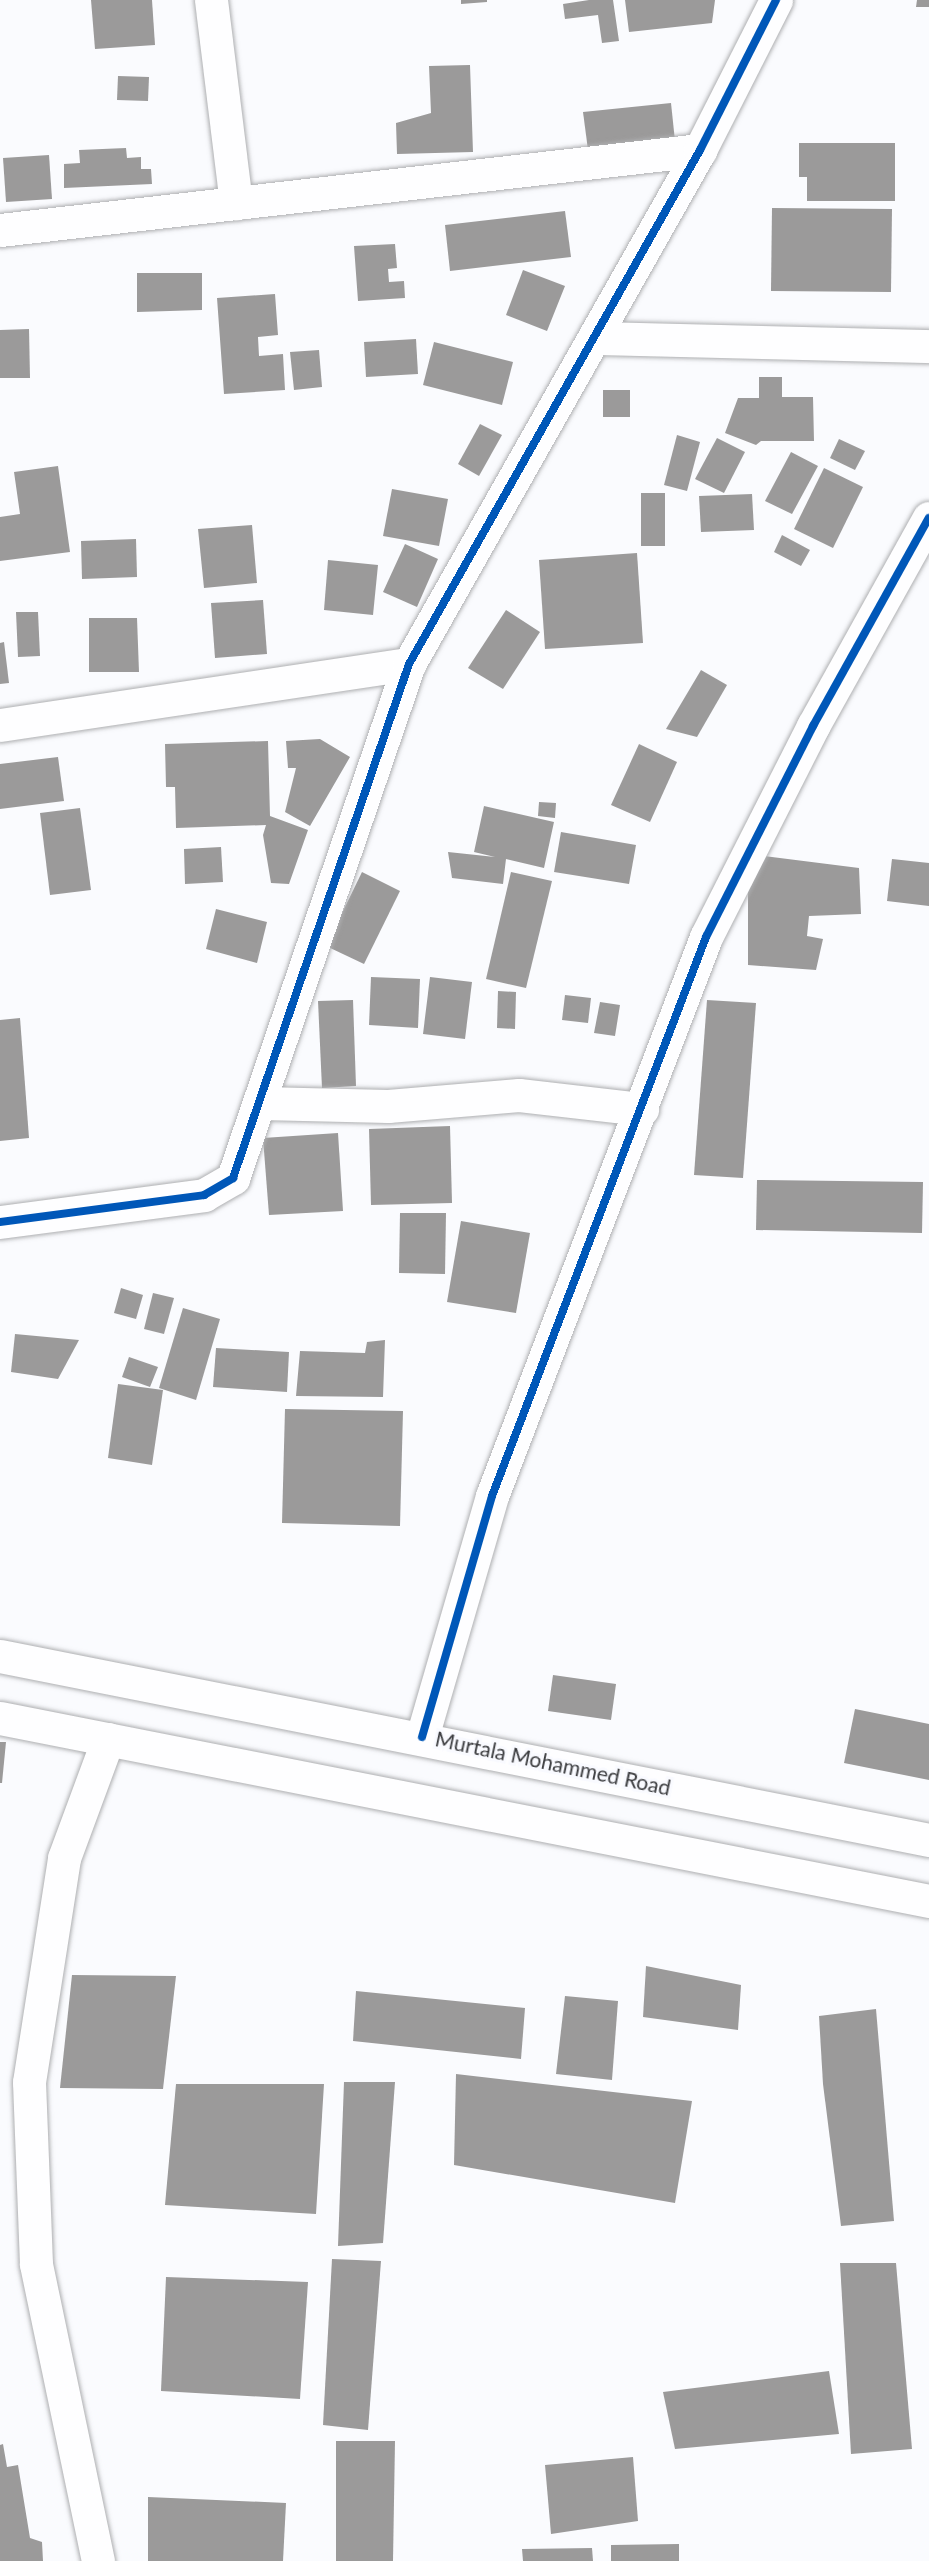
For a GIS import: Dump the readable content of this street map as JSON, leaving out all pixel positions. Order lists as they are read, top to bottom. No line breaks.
{"streets":{"street":["Murtala Mohammed Road"]}}
